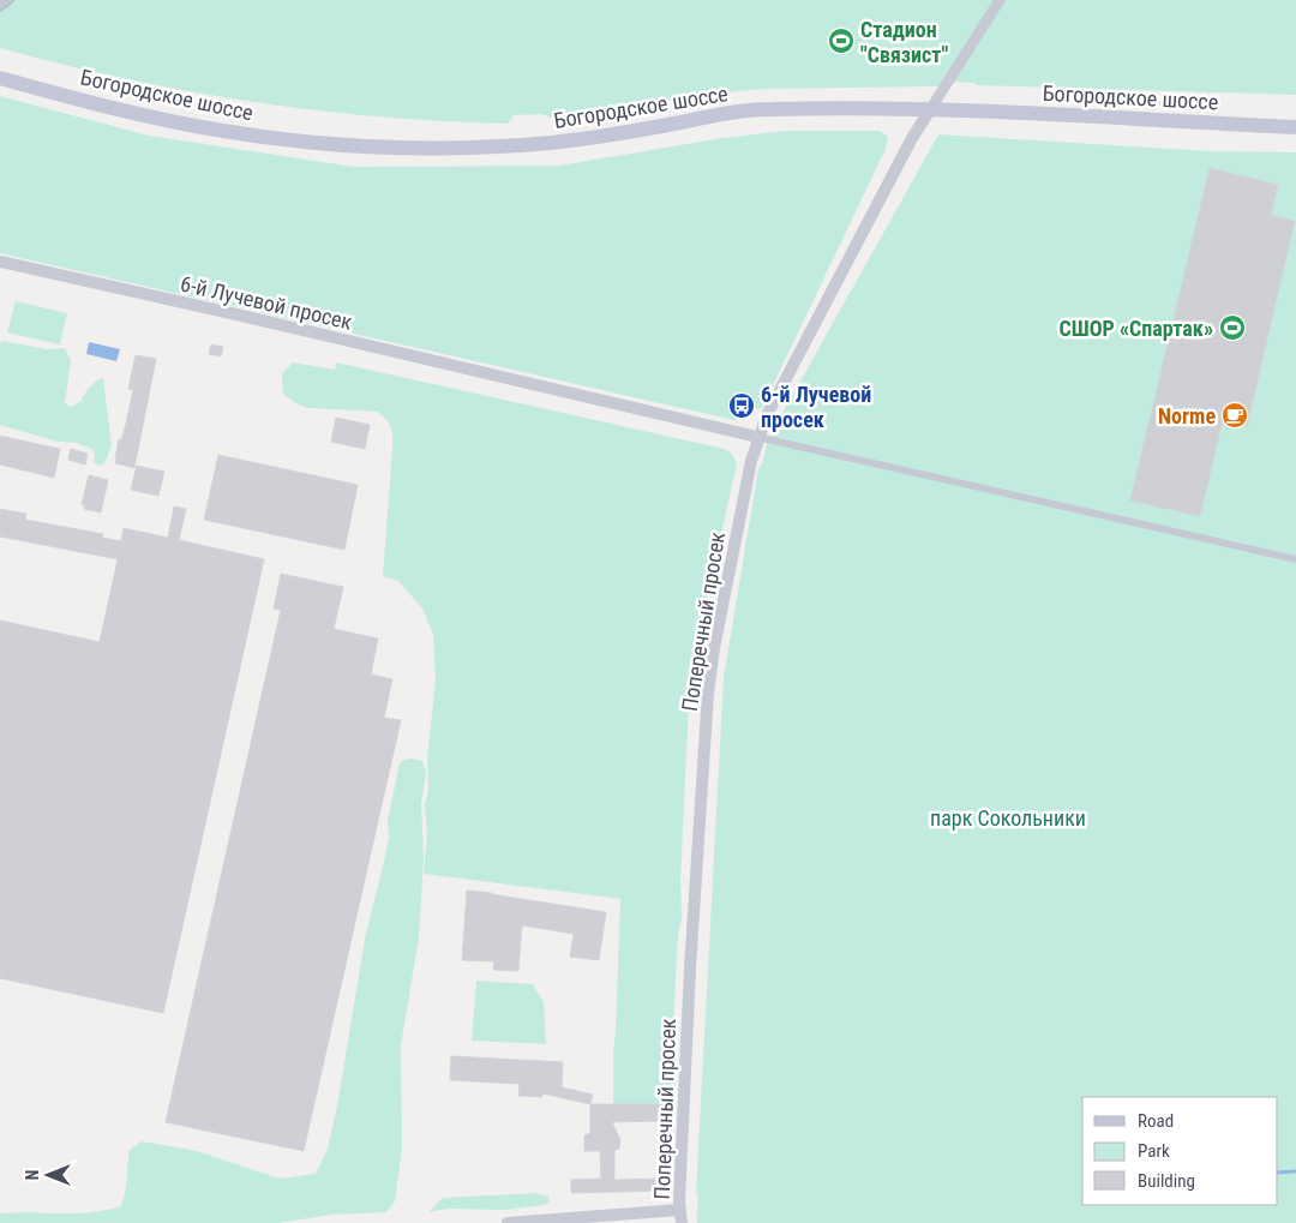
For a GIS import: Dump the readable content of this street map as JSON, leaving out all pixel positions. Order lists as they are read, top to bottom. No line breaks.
{"streets":{"main road":["Богородское шоссе"],"street":["6-й Лучевой просек","Поперечный просек"]},"crossings":[["Богородское шоссе","Поперечный просек"],["6-й Лучевой просек","Поперечный просек"]],"parks":["парк Сокольники"],"places":{"sports":["Стадион \"Связист\"","СШОР «Спартак»"],"bus stop":["6-й Лучевой просек"],"cafe":["Norme"]},"legend":["Road","Park","Building"],"north":"left"}
